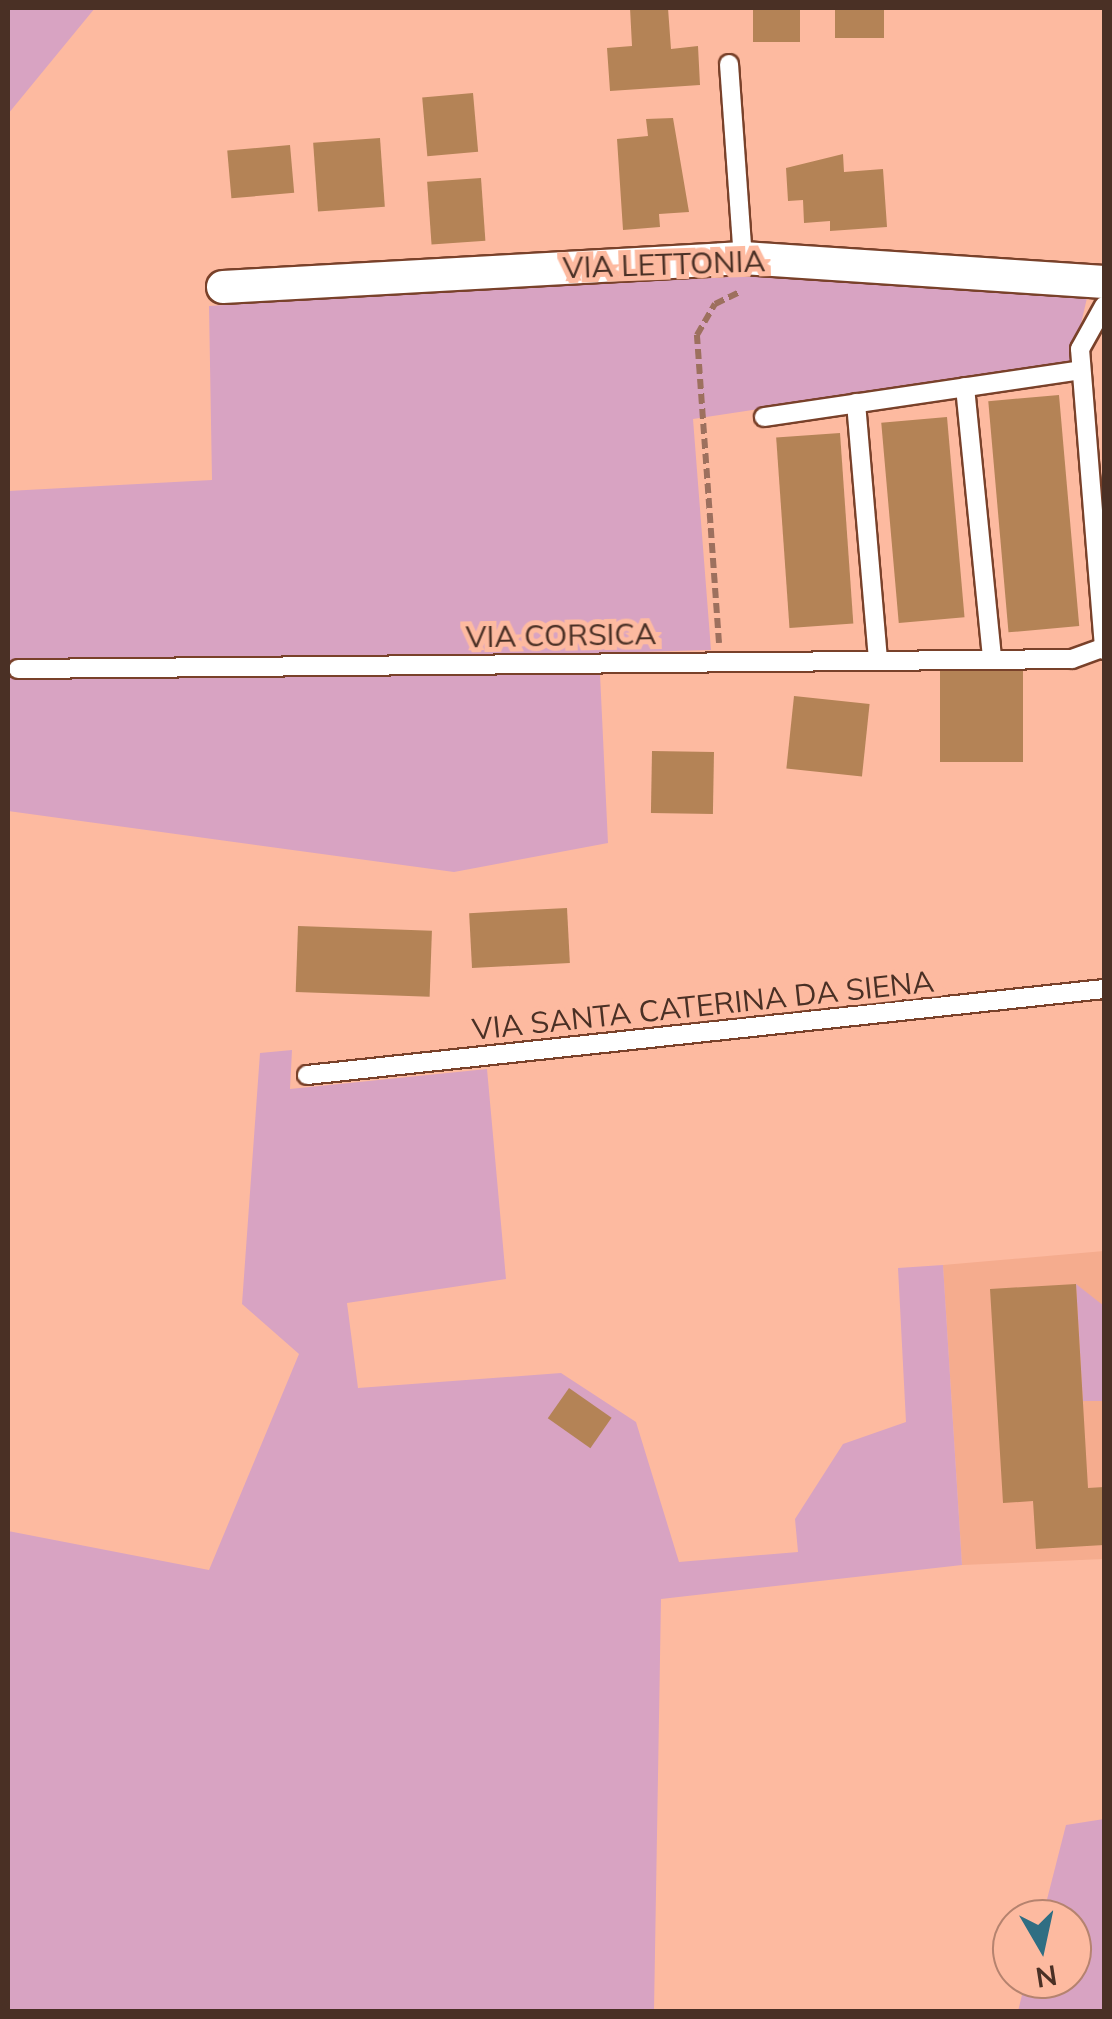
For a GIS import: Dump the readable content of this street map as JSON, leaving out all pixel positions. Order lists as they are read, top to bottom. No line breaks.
{"streets":{"street":["VIA LETTONIA"],"lane":["VIA CORSICA","VIA SANTA CATERINA DA SIENA"]},"north":"bottom"}
